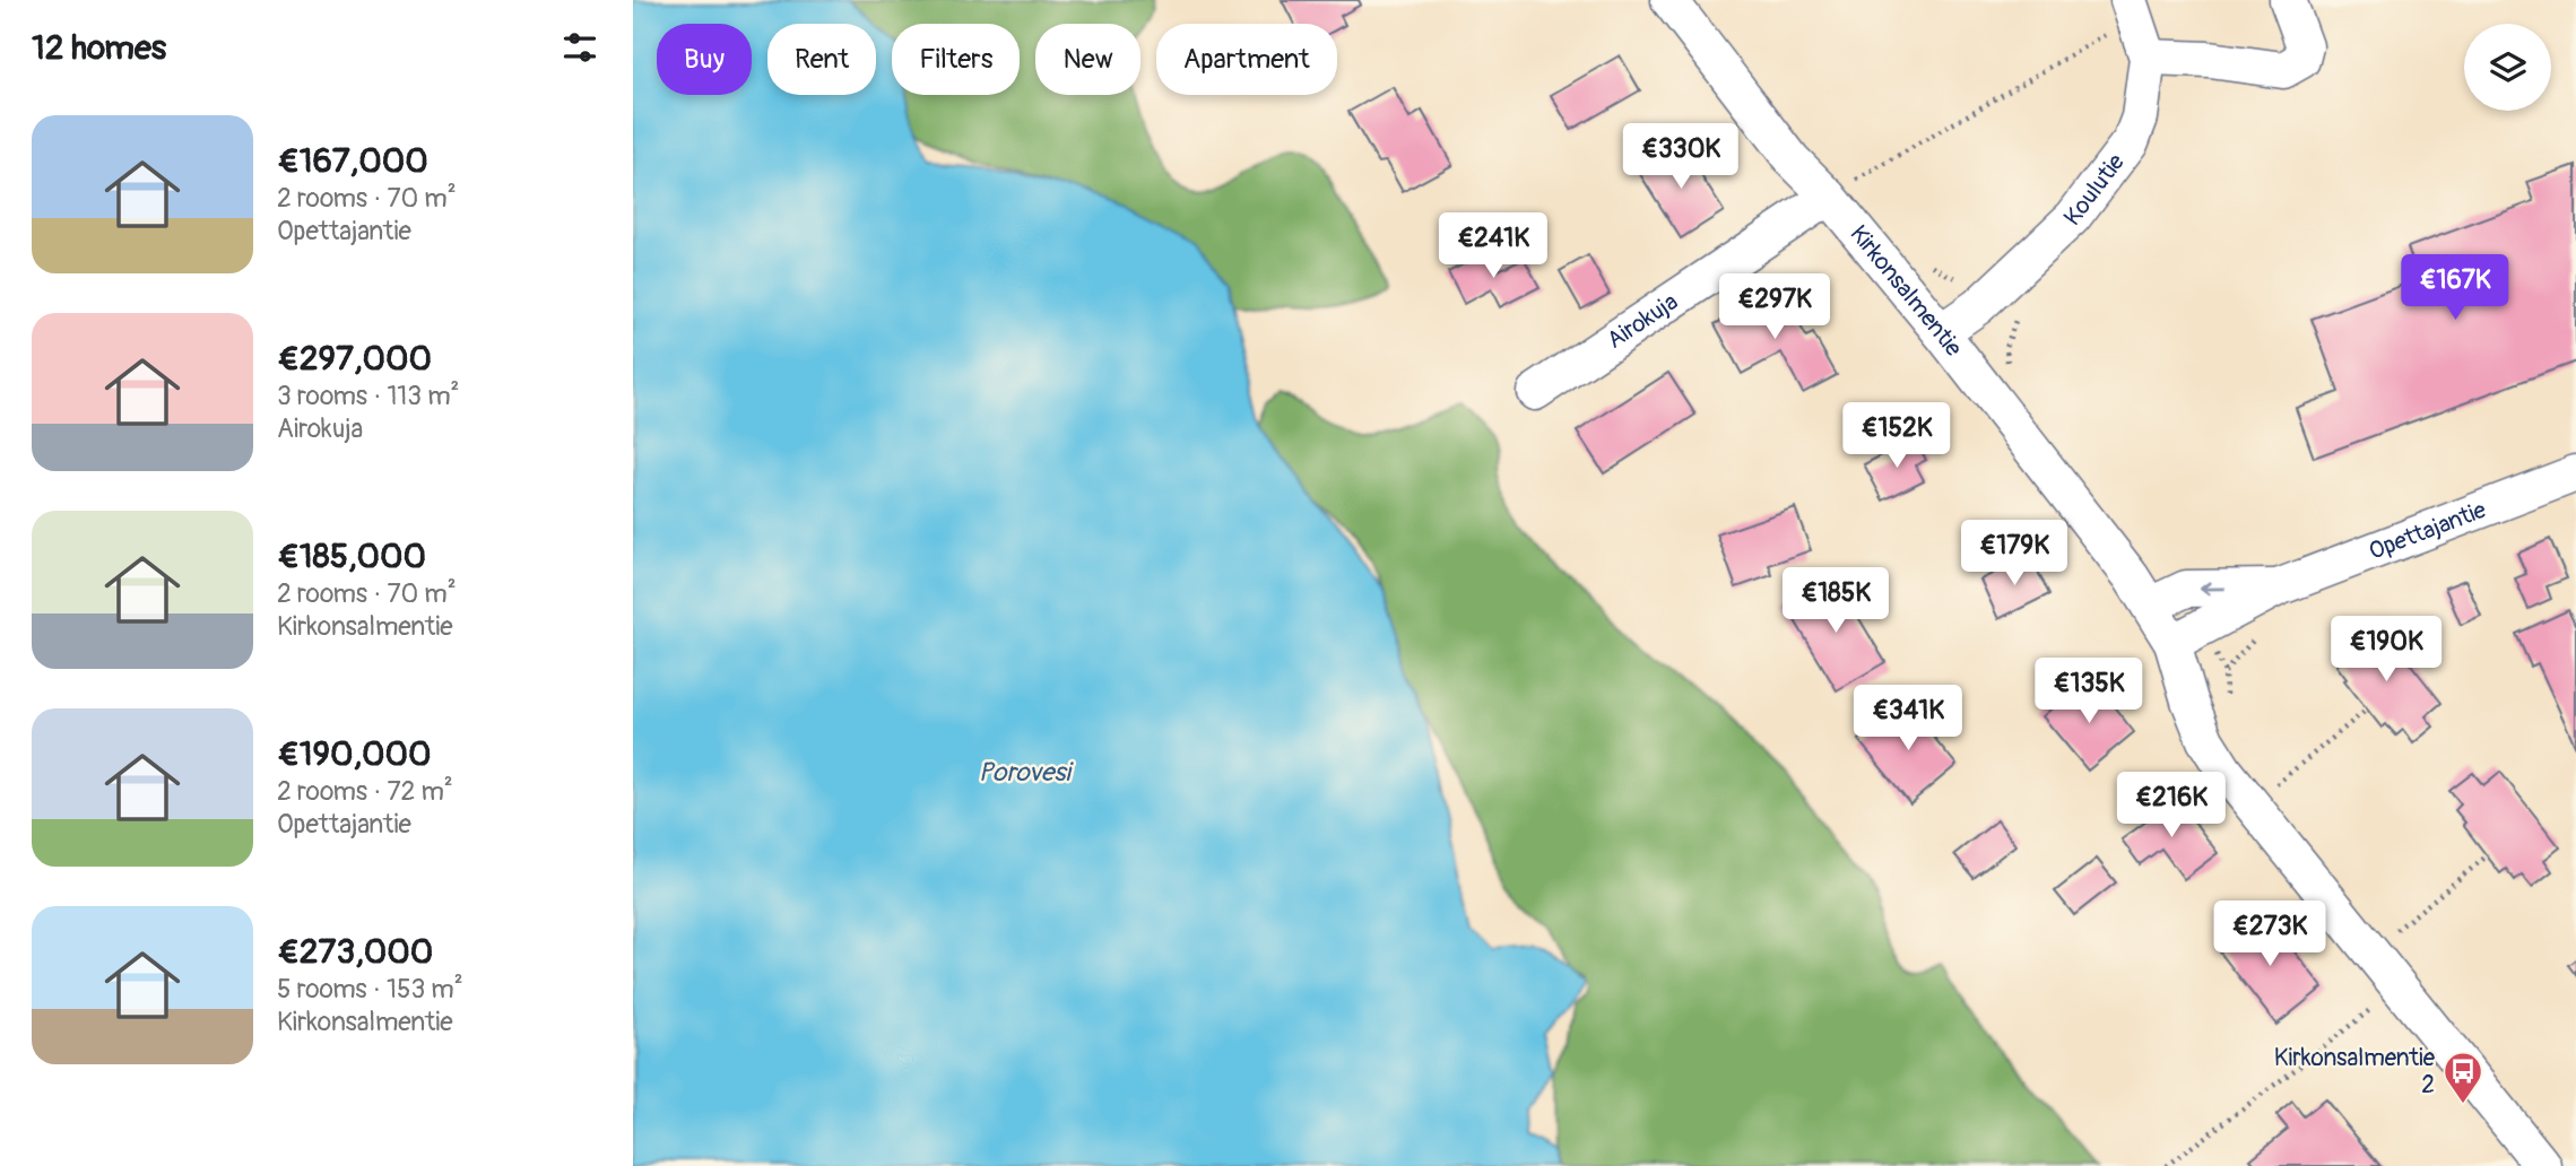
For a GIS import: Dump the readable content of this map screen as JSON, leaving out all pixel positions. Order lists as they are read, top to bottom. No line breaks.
{"streets":{"street":["Koulutie","Kirkonsalmentie","Airokuja","Opettajantie"]},"crossings":[["Koulutie","Kirkonsalmentie"],["Kirkonsalmentie","Airokuja"],["Kirkonsalmentie","Opettajantie"]],"water":["Porovesi"],"places":{"bus stop":["Kirkonsalmentie 2"]},"page":{"heading":"12 homes","chip":["Buy","Rent","Filters","New","Apartment"],"list":[{"name":"€167,000","note":"2 rooms · 70 m² · Opettajantie"},{"name":"€297,000","note":"3 rooms · 113 m² · Airokuja"},{"name":"€185,000","note":"2 rooms · 70 m² · Kirkonsalmentie"},{"name":"€190,000","note":"2 rooms · 72 m² · Opettajantie"},{"name":"€273,000","note":"5 rooms · 153 m² · Kirkonsalmentie"}],"price":["€330K","€241K","€167K","€297K","€152K","€179K","€185K","€190K","€135K","€341K","€216K","€273K"]}}
